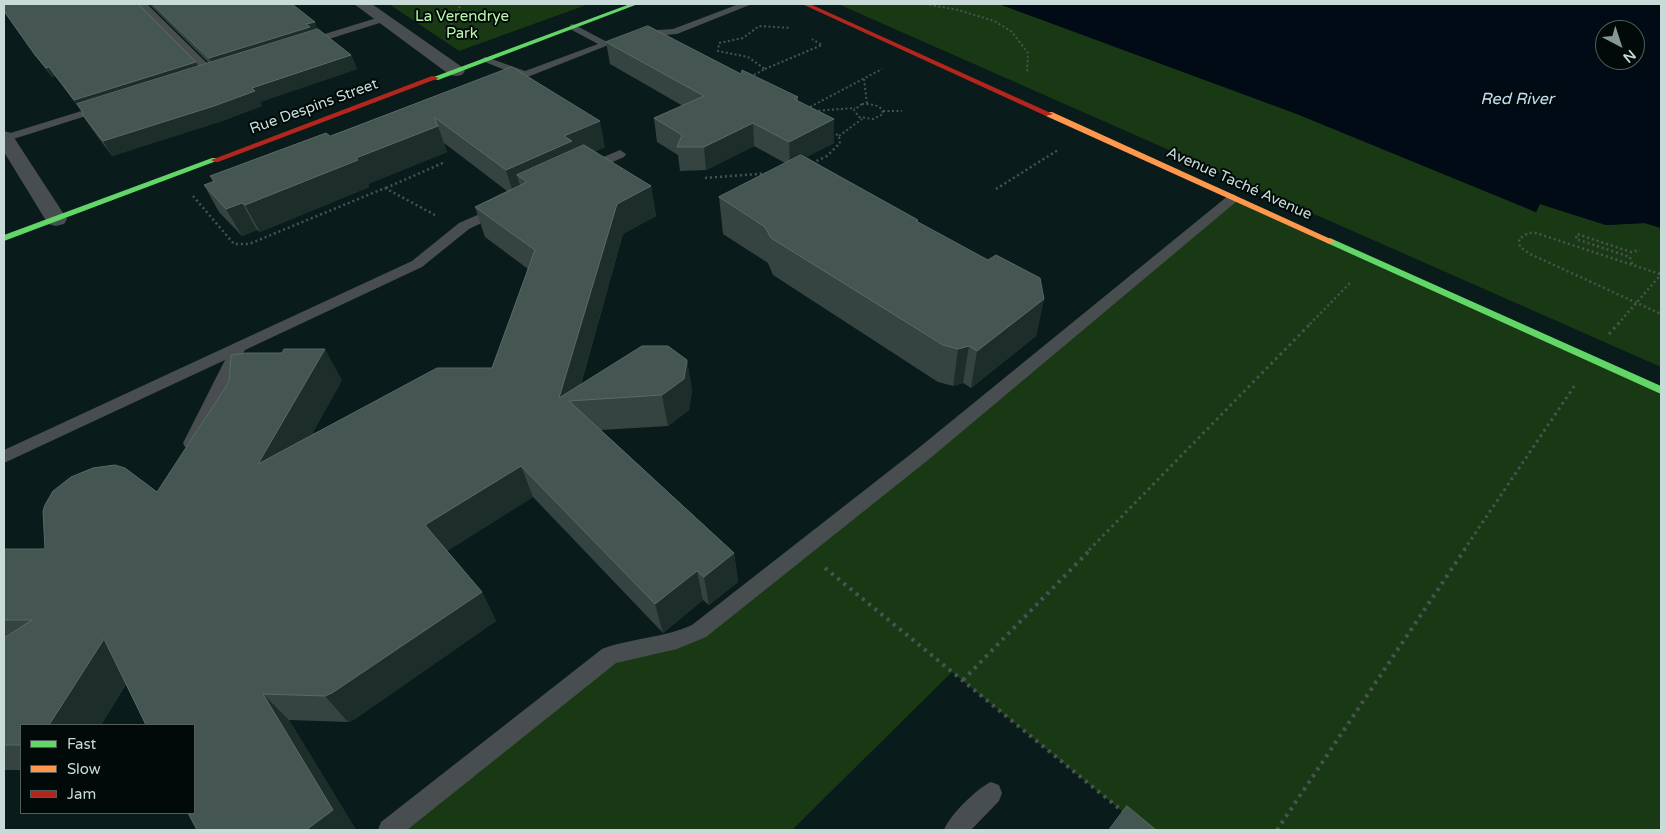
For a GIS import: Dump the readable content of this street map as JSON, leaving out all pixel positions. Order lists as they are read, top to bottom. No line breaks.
{"streets":{"street":["Rue Despins Street","Avenue Taché Avenue"]},"water":["Red River"],"parks":["La Verendrye Park"],"legend":["Fast","Slow","Jam"],"north":"bottom right"}
